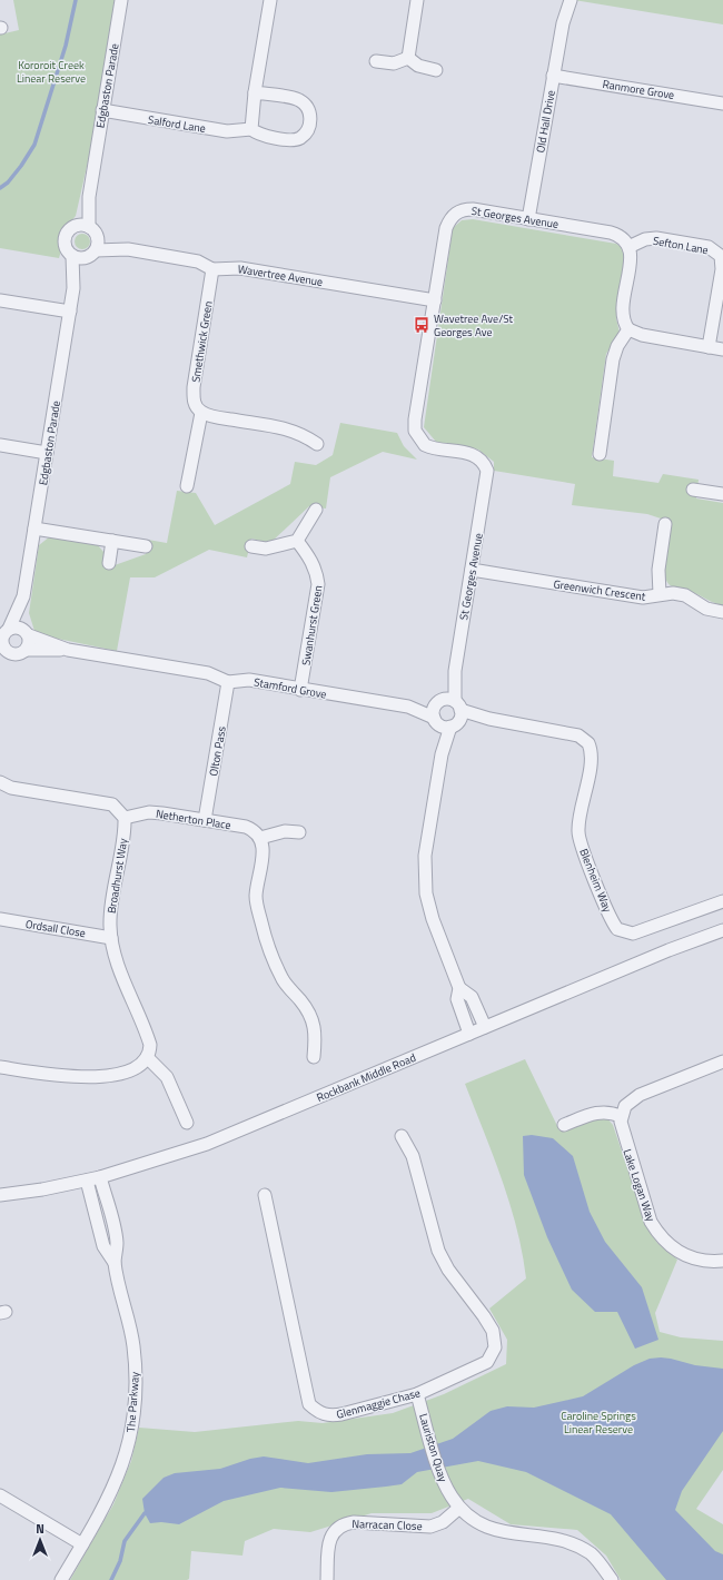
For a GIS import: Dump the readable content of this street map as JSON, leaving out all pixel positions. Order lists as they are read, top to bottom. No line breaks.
{"streets":{"street":["Edgbaston Parade","Ranmore Grove","Old Hall Drive","Salford Lane","St Georges Avenue","Sefton Lane","Wavertree Avenue","Smethwick Green","Greenwich Crescent","Swanhurst Green","Stamford Grove","Olton Pass","Netherton Place","Broadhurst Way","Blenheim Way","Ordsall Close","Rockbank Middle Road","Lake Logan Way","The Parkway","Glenmaggie Chase","Lauriston Quay","Narracan Close"]},"crossings":[["Edgbaston Parade","Salford Lane"],["Edgbaston Parade","Wavertree Avenue"],["Edgbaston Parade","Stamford Grove"],["Ranmore Grove","Old Hall Drive"],["Old Hall Drive","St Georges Avenue"],["St Georges Avenue","Sefton Lane"],["St Georges Avenue","Wavertree Avenue"],["St Georges Avenue","Greenwich Crescent"],["St Georges Avenue","Stamford Grove"],["St Georges Avenue","Blenheim Way"],["St Georges Avenue","Rockbank Middle Road"],["Wavertree Avenue","Smethwick Green"],["Swanhurst Green","Stamford Grove"],["Stamford Grove","Olton Pass"],["Stamford Grove","Blenheim Way"],["Olton Pass","Netherton Place"],["Netherton Place","Broadhurst Way"],["Broadhurst Way","Ordsall Close"],["Rockbank Middle Road","The Parkway"],["Glenmaggie Chase","Lauriston Quay"],["Lauriston Quay","Narracan Close"]],"parks":["Kororoit Creek Linear Reserve","Caroline Springs Linear Reserve"],"places":{"bus stop":["Wavetree Ave/St Georges Ave"]},"north":"top"}
